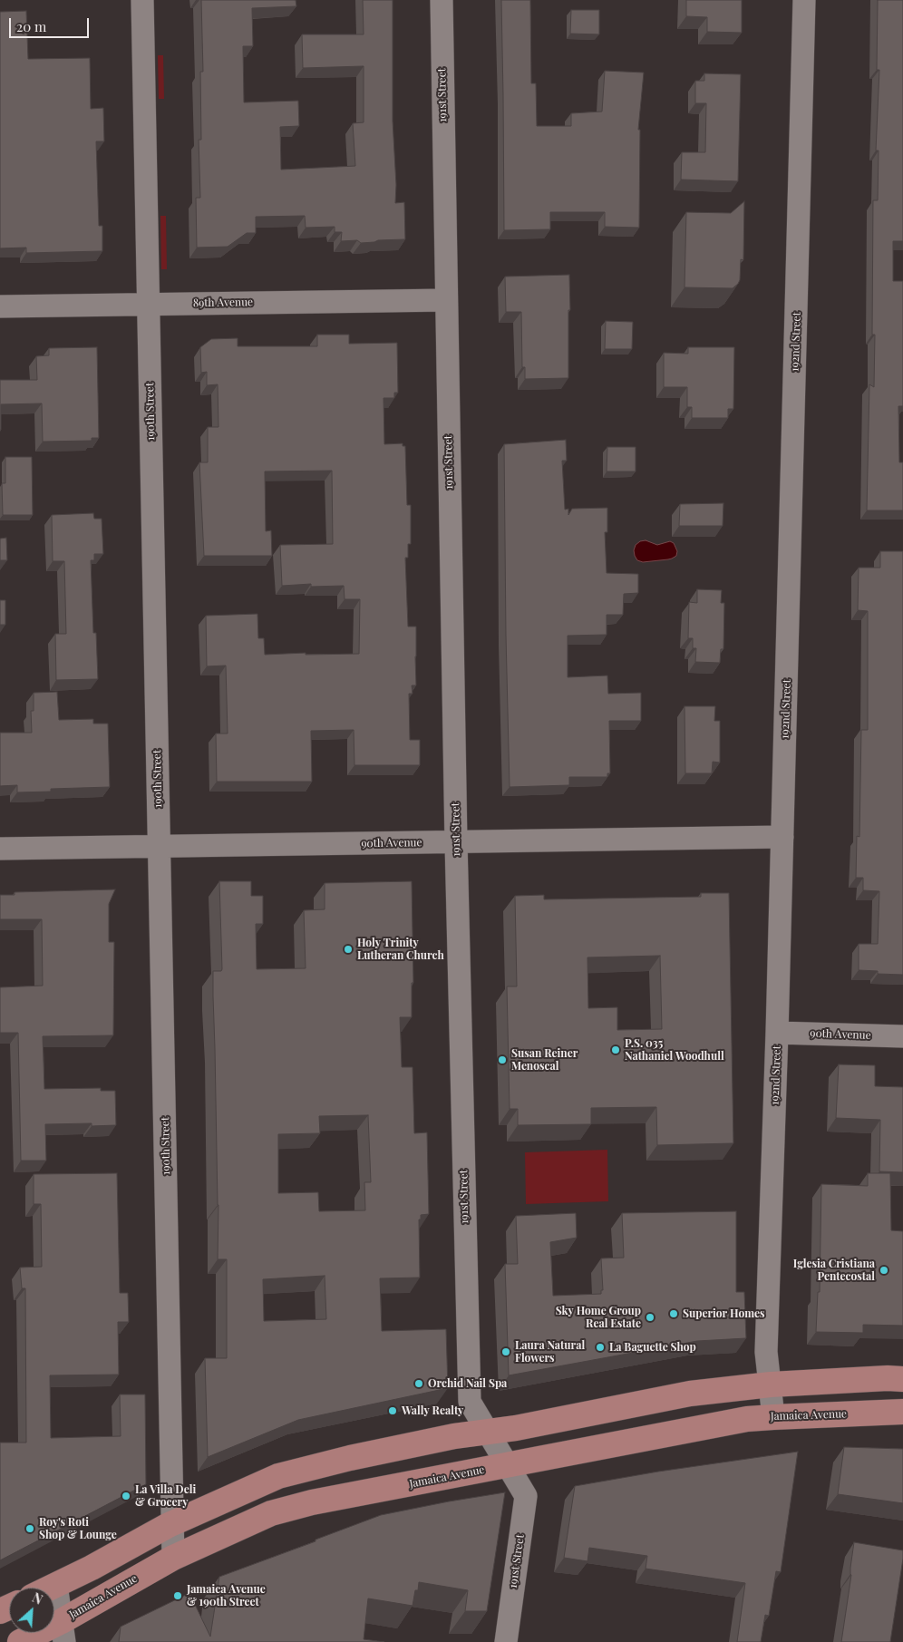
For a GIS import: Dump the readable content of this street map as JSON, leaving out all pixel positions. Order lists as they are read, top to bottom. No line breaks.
{"streets":{"main road":["Jamaica Avenue"],"street":["191st Street","89th Avenue","192nd Street","190th Street","90th Avenue"]},"crossings":[["191st Street","89th Avenue"],["191st Street","90th Avenue"],["191st Street","Jamaica Avenue"],["89th Avenue","190th Street"],["192nd Street","90th Avenue"],["192nd Street","Jamaica Avenue"],["190th Street","90th Avenue"],["190th Street","Jamaica Avenue"]],"places":["Holy Trinity Lutheran Church","P.S. 035 Nathaniel Woodhull","Susan Reiner Menoscal","Iglesia Cristiana Pentecostal","Superior Homes","Sky Home Group Real Estate","La Baguette Shop","Laura Natural Flowers","Orchid Nail Spa","Wally Realty","La Villa Deli & Grocery","Roy's Roti Shop & Lounge","Jamaica Avenue & 190th Street"],"scale_bar":"20 m","north":"top right"}
